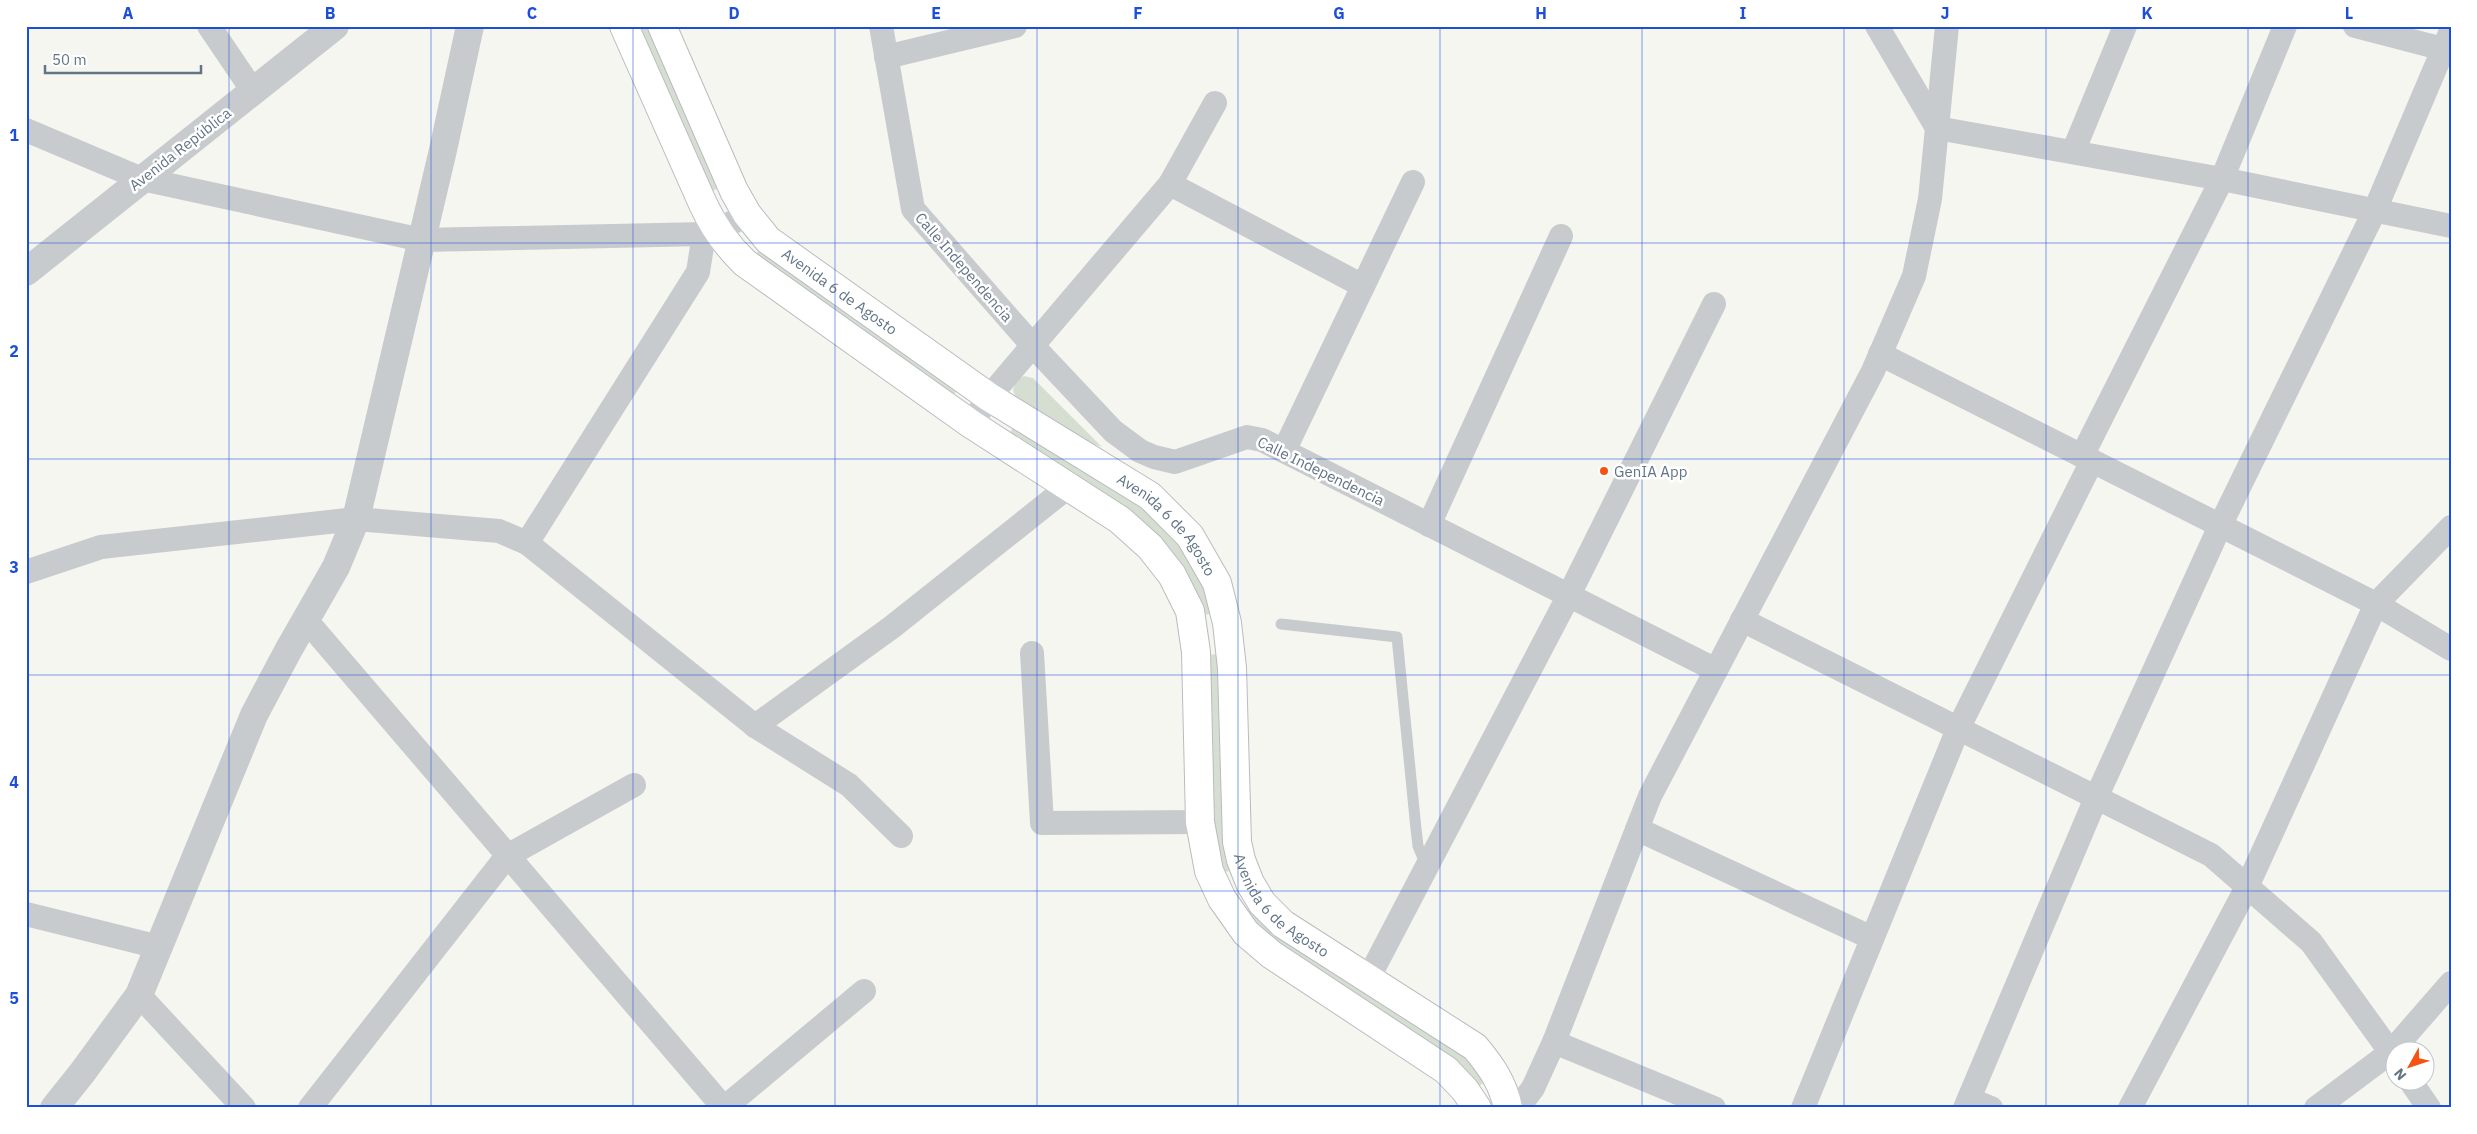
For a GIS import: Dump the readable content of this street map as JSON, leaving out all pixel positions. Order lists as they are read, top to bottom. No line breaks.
{"streets":{"highway":["Avenida 6 de Agosto"],"street":["Avenida República","Calle Independencia"]},"places":["GenIA App"],"scale_bar":"50 m","north":"bottom left","grid":{"columns":["A","B","C","D","E","F","G","H","I","J","K","L"],"rows":["1","2","3","4","5"]}}
